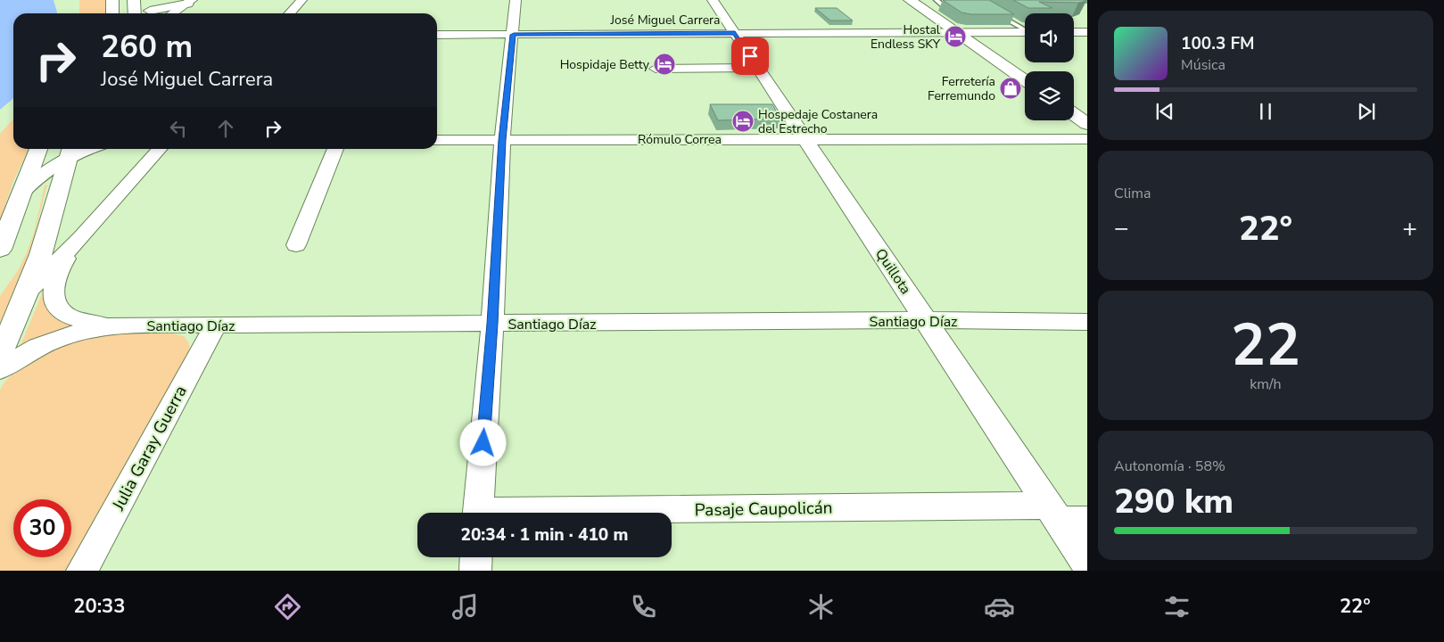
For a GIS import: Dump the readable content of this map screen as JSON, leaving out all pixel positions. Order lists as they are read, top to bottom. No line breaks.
{"streets":{"street":["José Miguel Carrera","Rómulo Correa","Quillota","Santiago Díaz","Julia Garay Guerra","Pasaje Caupolicán"]},"crossings":[["José Miguel Carrera","Quillota"],["Rómulo Correa","Quillota"],["Quillota","Santiago Díaz"],["Quillota","Pasaje Caupolicán"],["Santiago Díaz","Julia Garay Guerra"]],"places":{"hotel":["Hostal Endless SKY","Hospidaje Betty","Hospedaje Costanera del Estrecho"],"shop":["Ferretería Ferremundo"]},"page":{"turn":["260 m","José Miguel Carrera"],"song":["100.3 FM","Música"],"tile":["Clima",["22","km/h"],["Autonomía · 58%","290 km"]],"heat":["−","22°","+"],"limit":"30","trip":"20:34 · 1 min · 410 m","tabs":["20:33","22°"]}}
